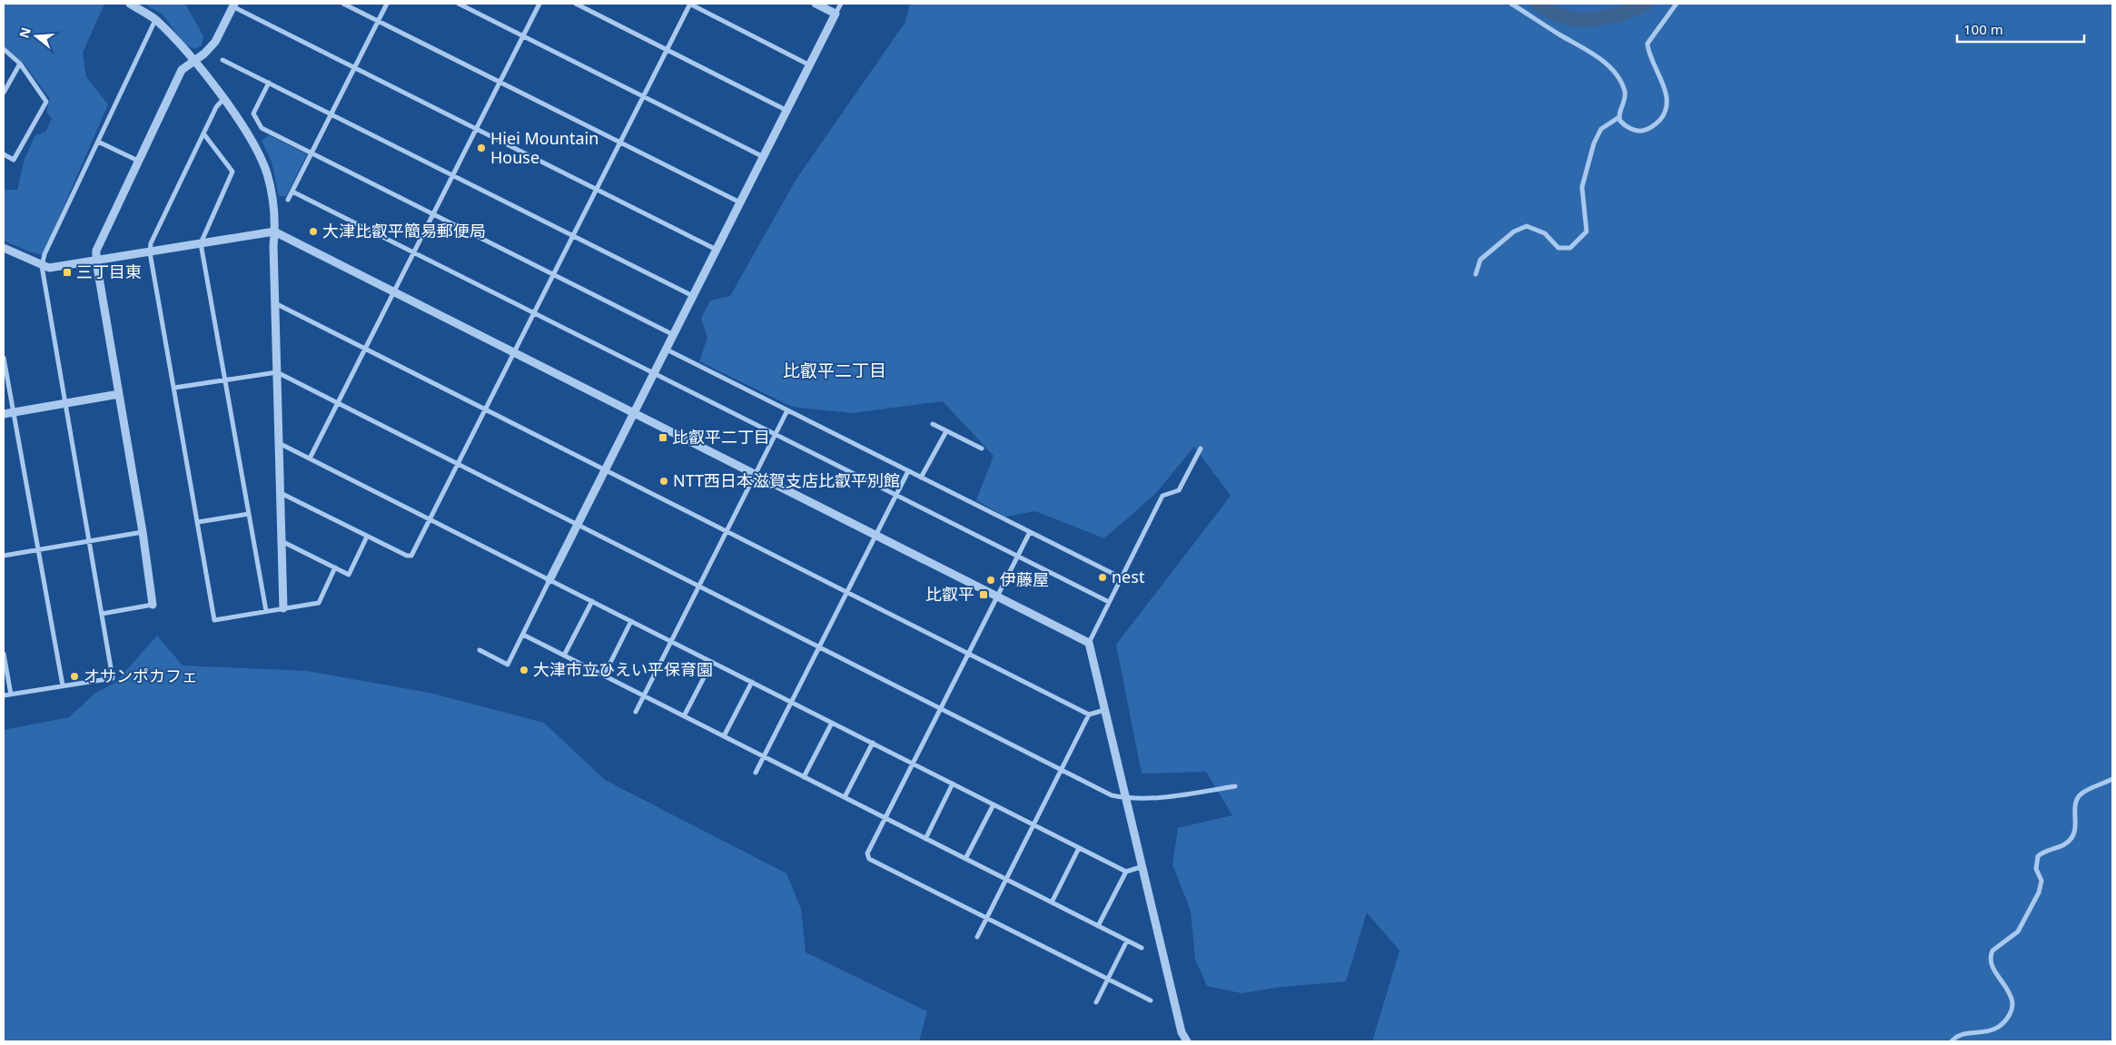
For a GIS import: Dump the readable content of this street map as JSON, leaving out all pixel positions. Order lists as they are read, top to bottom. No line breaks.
{"districts":["比叡平二丁目"],"places":{"other":["Hiei Mountain House","大津比叡平簡易郵便局","NTT西日本滋賀支店比叡平別館","nest","伊藤屋","大津市立ひえい平保育園","オサンポカフェ"],"transit":["三丁目東","比叡平二丁目","比叡平"]},"scale_bar":"100 m","north":"left"}
